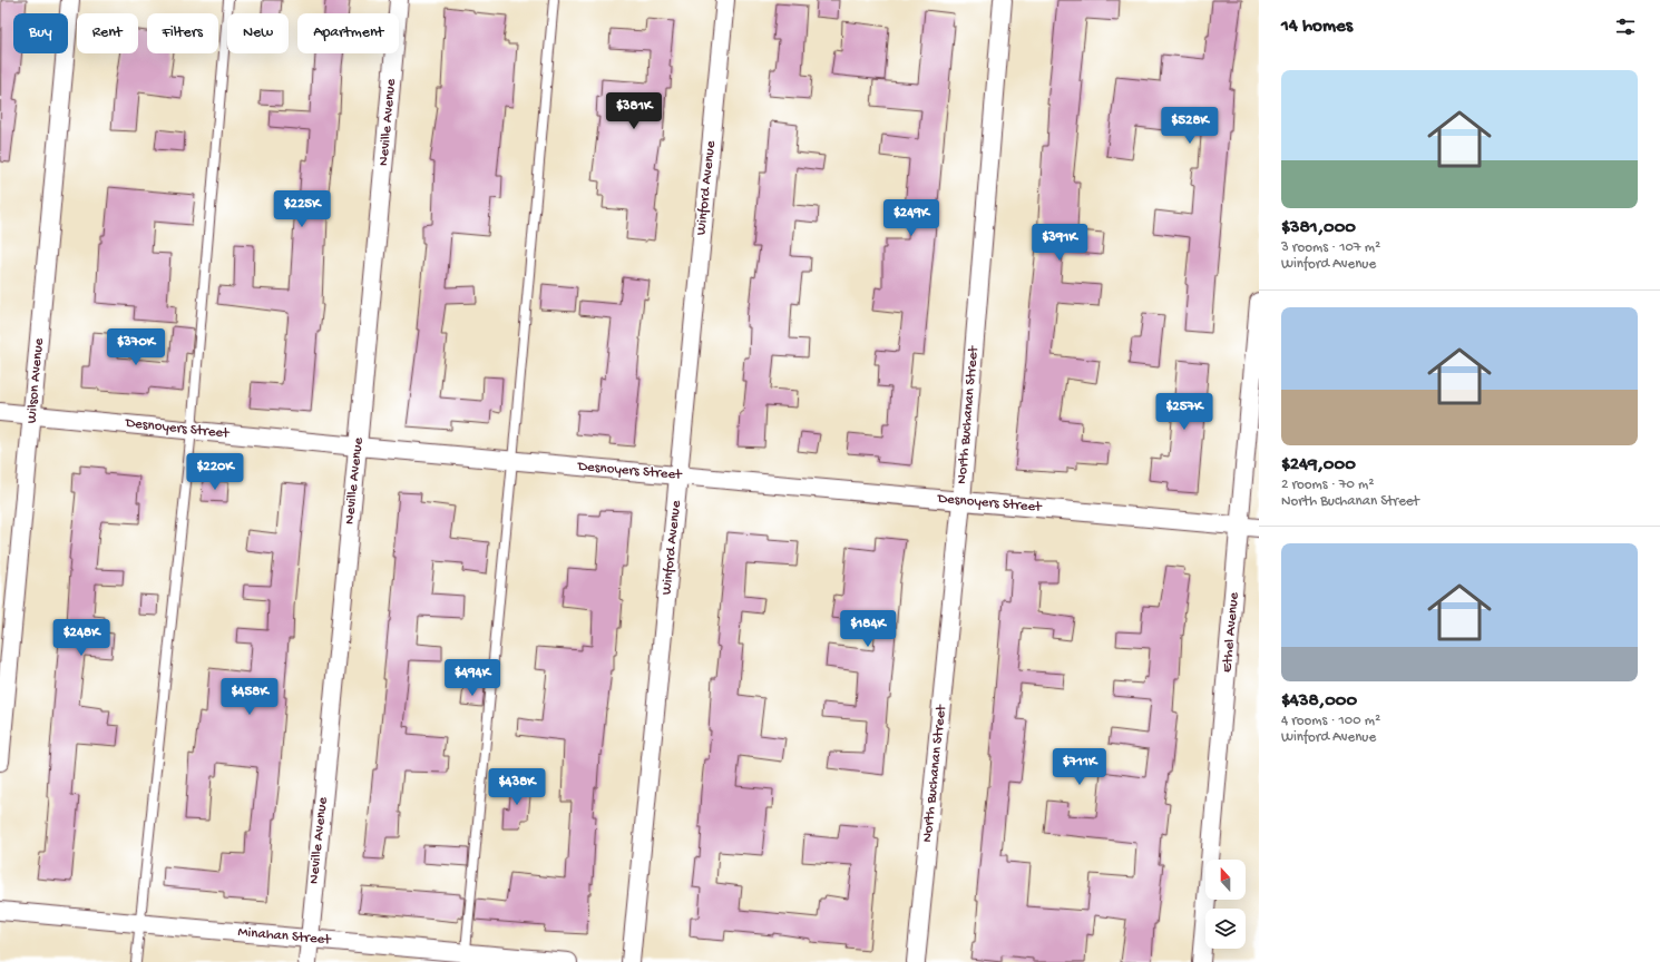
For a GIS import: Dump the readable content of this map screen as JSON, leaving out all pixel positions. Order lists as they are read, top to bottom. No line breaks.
{"streets":{"street":["Neville Avenue","Winford Avenue","Wilson Avenue","North Buchanan Street","Desnoyers Street","Ethel Avenue","Minahan Street"]},"crossings":[["Neville Avenue","Desnoyers Street"],["Neville Avenue","Minahan Street"],["Winford Avenue","Desnoyers Street"],["Wilson Avenue","Desnoyers Street"],["North Buchanan Street","Desnoyers Street"],["Desnoyers Street","Ethel Avenue"]],"north":"top","page":{"heading":"14 homes","chip":["Buy","Rent","Filters","New","Apartment"],"list":[{"name":"$381,000","note":"3 rooms · 107 m² · Winford Avenue"},{"name":"$249,000","note":"2 rooms · 70 m² · North Buchanan Street"},{"name":"$438,000","note":"4 rooms · 100 m² · Winford Avenue"}],"price":["$381K","$528K","$225K","$249K","$391K","$370K","$257K","$220K","$184K","$248K","$494K","$458K","$711K","$438K"]}}
